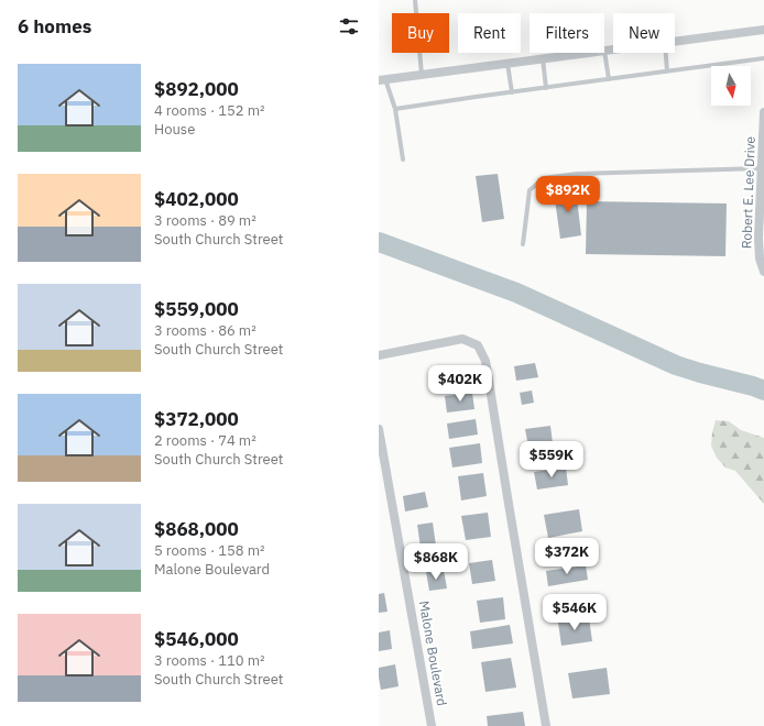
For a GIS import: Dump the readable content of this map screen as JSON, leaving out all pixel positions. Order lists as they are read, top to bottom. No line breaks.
{"streets":{"street":["Robert E. Lee Drive","Malone Boulevard"]},"north":"bottom","page":{"heading":"6 homes","chip":["Buy","Rent","Filters","New"],"list":[{"name":"$892,000","note":"4 rooms · 152 m² · House"},{"name":"$402,000","note":"3 rooms · 89 m² · South Church Street"},{"name":"$559,000","note":"3 rooms · 86 m² · South Church Street"},{"name":"$372,000","note":"2 rooms · 74 m² · South Church Street"},{"name":"$868,000","note":"5 rooms · 158 m² · Malone Boulevard"},{"name":"$546,000","note":"3 rooms · 110 m² · South Church Street"}],"price":["$892K","$402K","$559K","$372K","$868K","$546K"]}}
